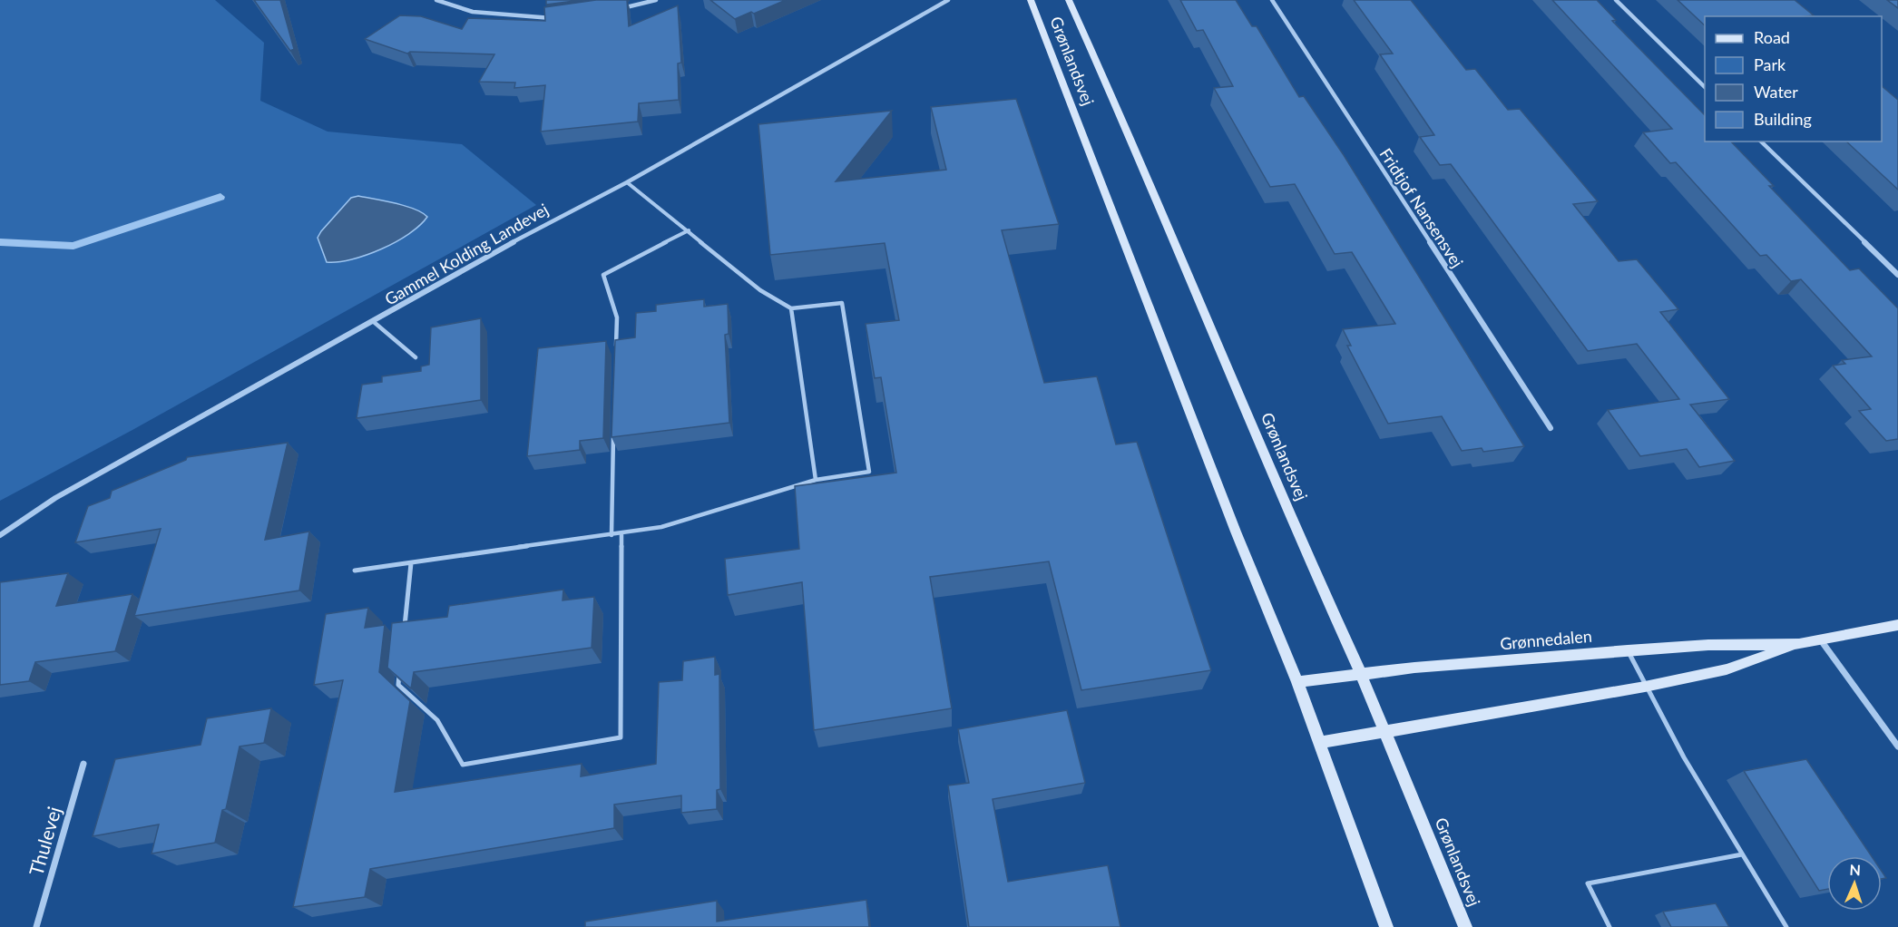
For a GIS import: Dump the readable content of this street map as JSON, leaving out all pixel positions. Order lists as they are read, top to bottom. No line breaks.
{"streets":{"street":["Grønlandsvej","Fridtjof Nansensvej","Gammel Kolding Landevej","Grønnedalen","Thulevej"]},"crossings":[["Grønlandsvej","Grønnedalen"]],"legend":["Road","Park","Water","Building"],"north":"top"}
